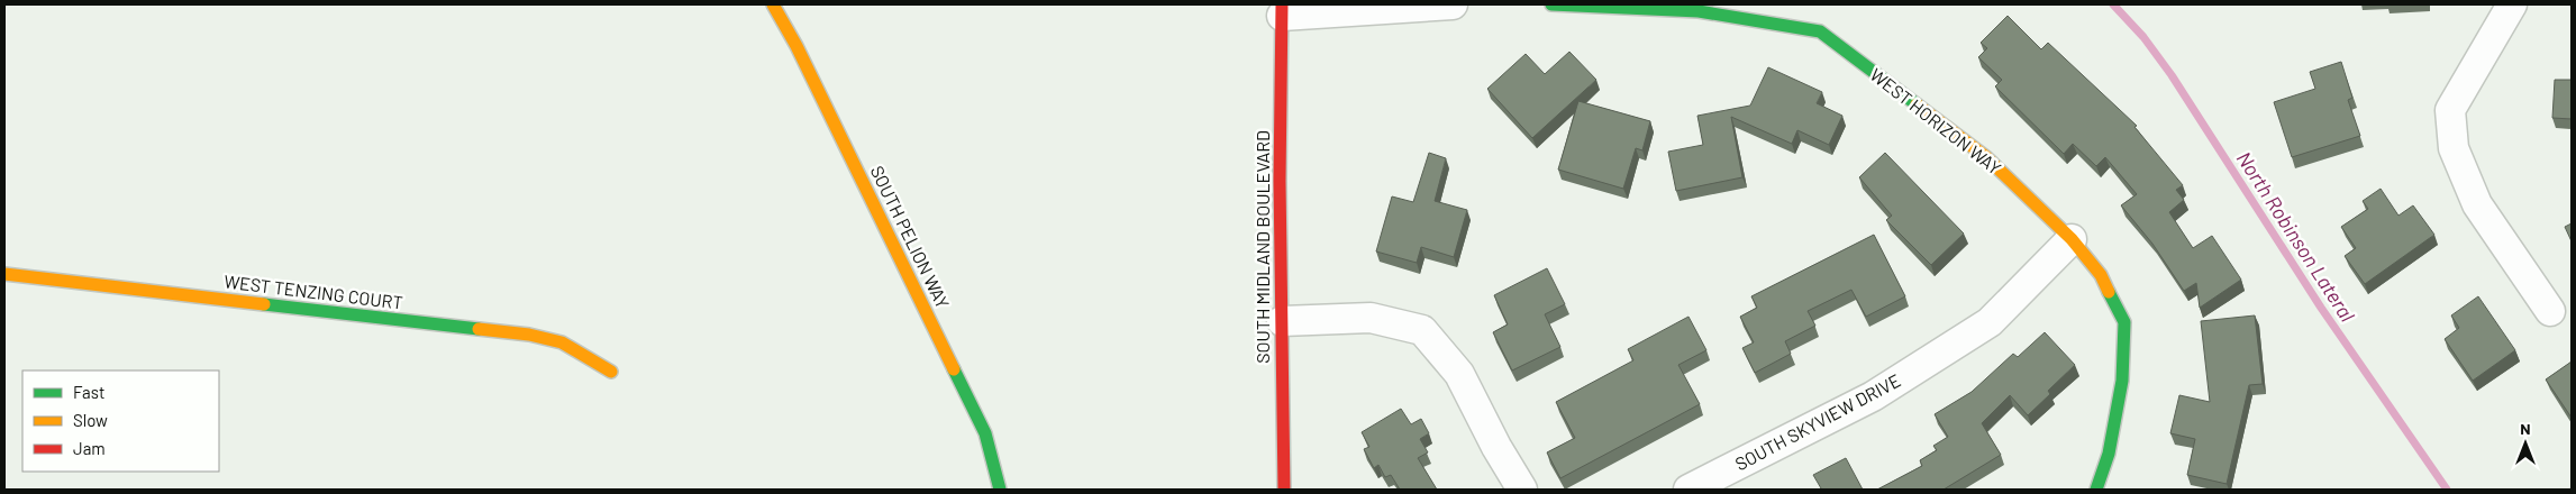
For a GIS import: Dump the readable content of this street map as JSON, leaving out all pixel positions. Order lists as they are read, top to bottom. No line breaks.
{"streets":{"street":["WEST HORIZON WAY","SOUTH PELION WAY","SOUTH MIDLAND BOULEVARD","WEST TENZING COURT","SOUTH SKYVIEW DRIVE"]},"crossings":[["WEST HORIZON WAY","SOUTH SKYVIEW DRIVE"]],"water":["North Robinson Lateral"],"legend":["Fast","Slow","Jam"],"north":"top"}
